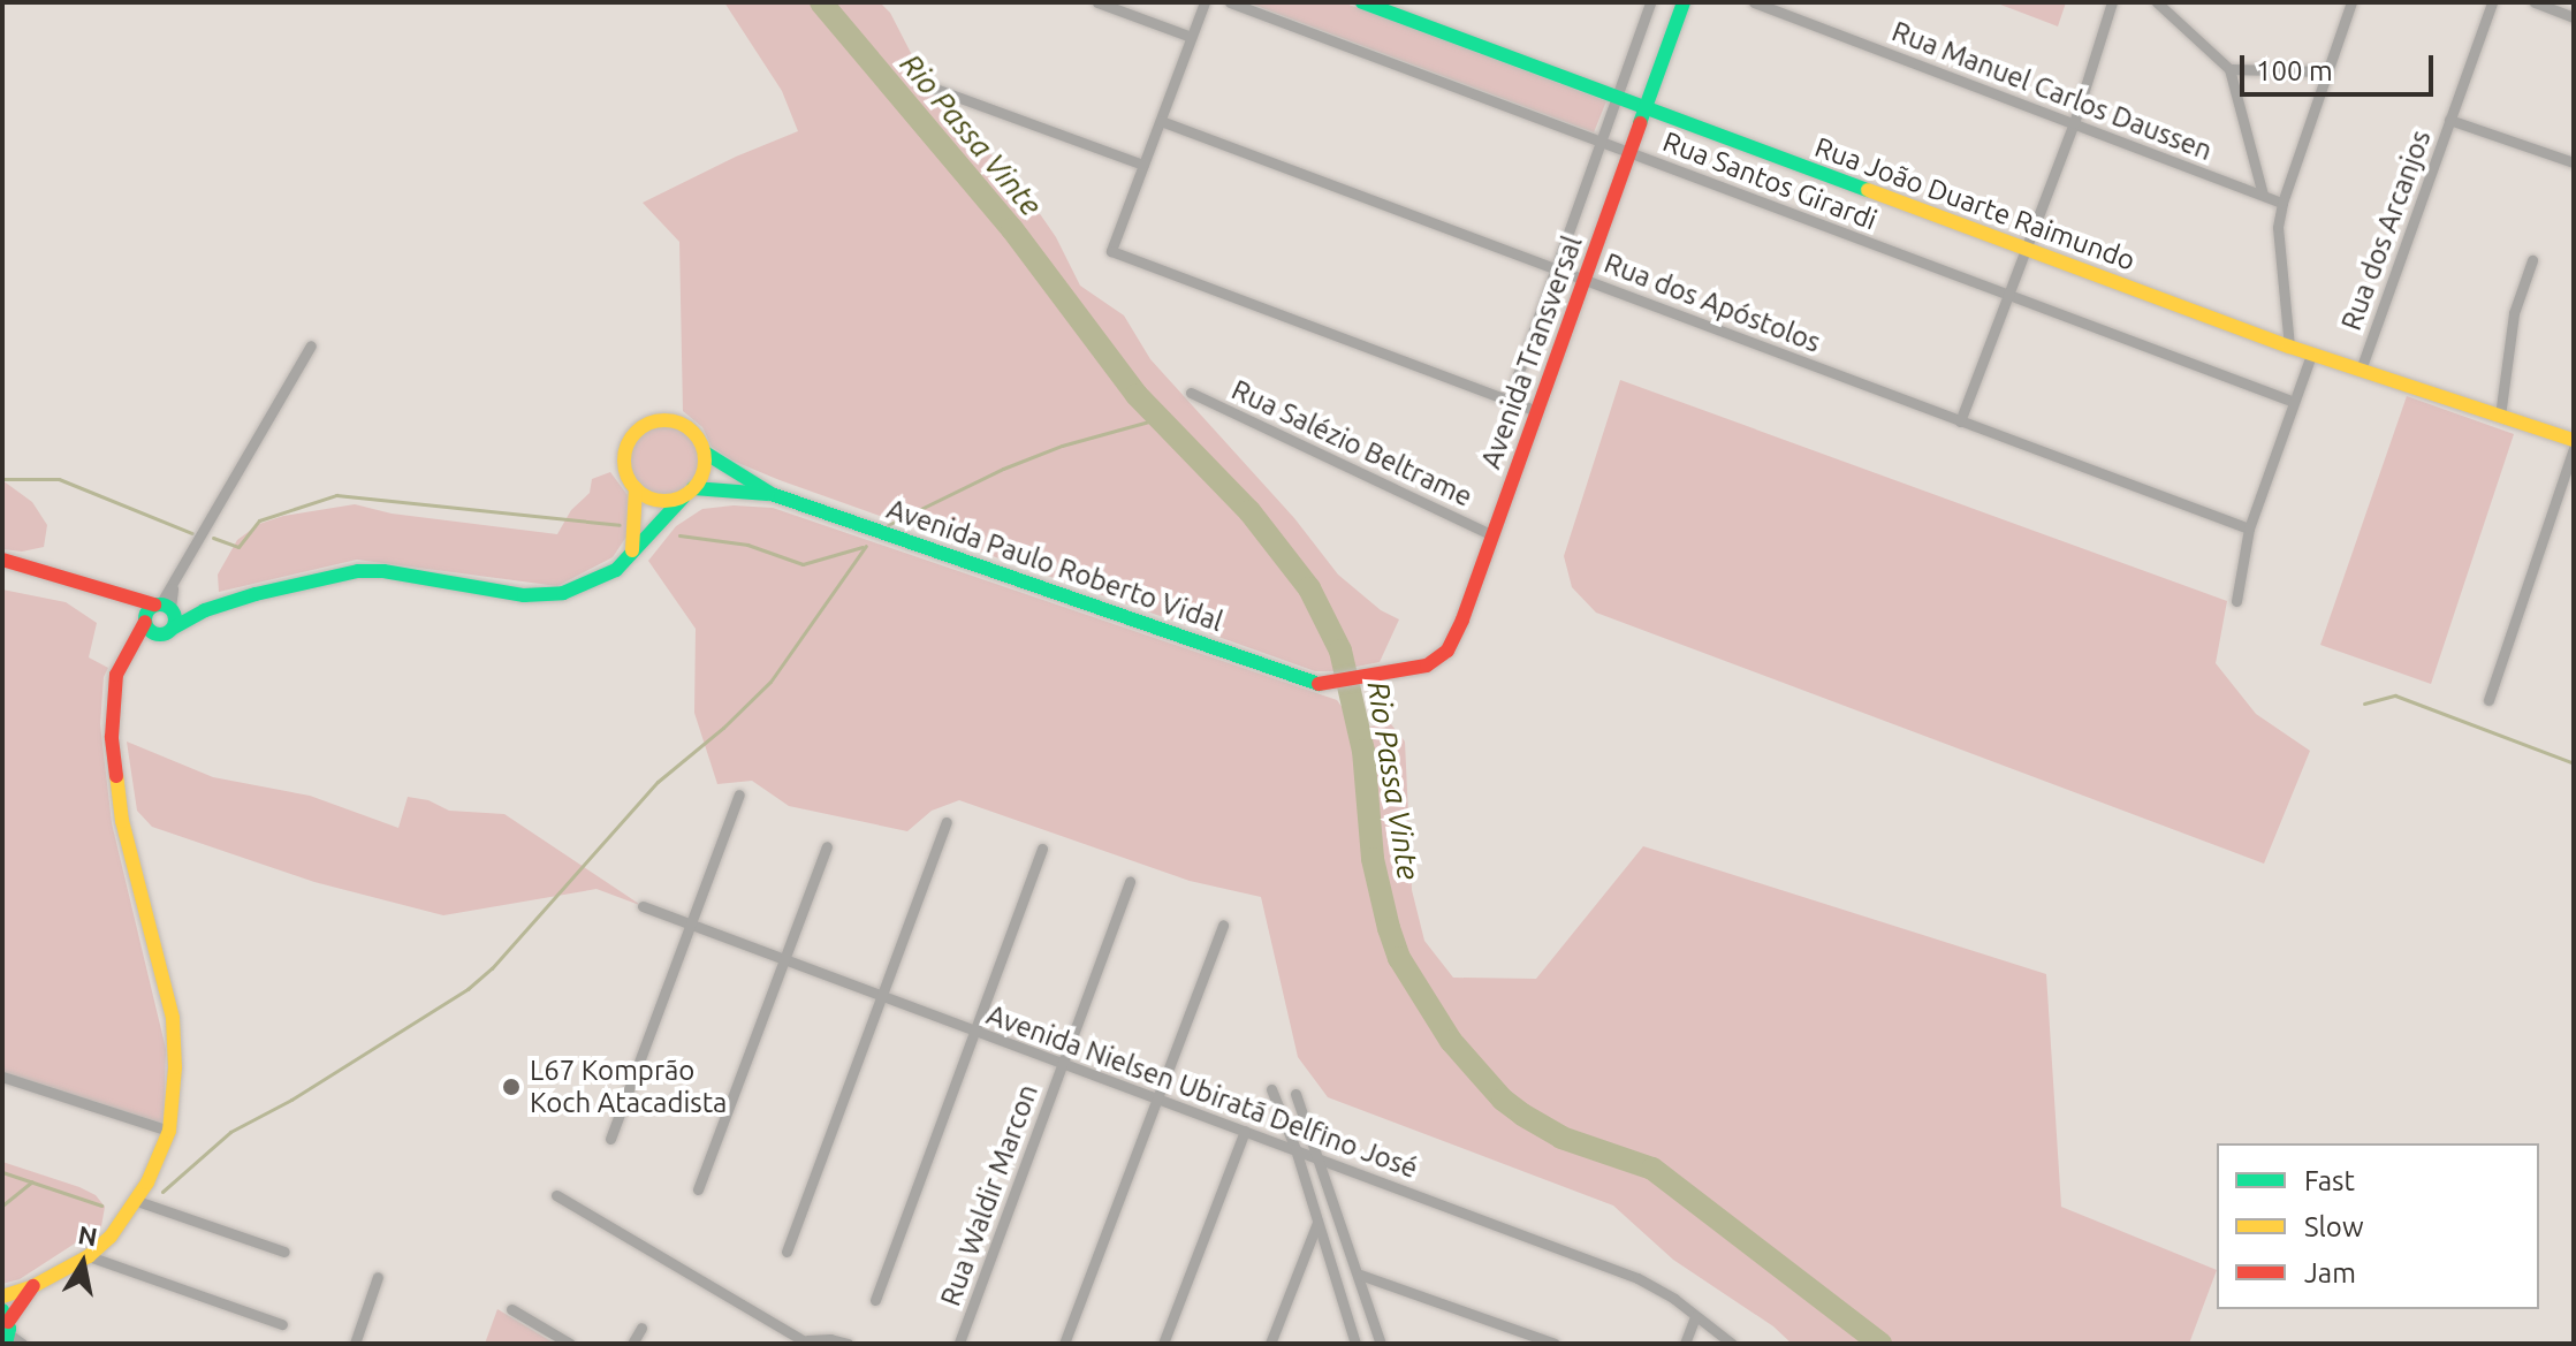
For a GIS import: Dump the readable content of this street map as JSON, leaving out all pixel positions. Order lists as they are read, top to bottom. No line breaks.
{"streets":{"main road":["Rua João Duarte Raimundo","Avenida Transversal","Avenida Paulo Roberto Vidal"],"street":["Rua Manuel Carlos Daussen","Rua Santos Girardi","Rua dos Arcanjos","Rua dos Apóstolos","Rua Salézio Beltrame","Avenida Nielsen Ubiratã Delfino José","Rua Waldir Marcon"]},"crossings":[["Rua Santos Girardi","Avenida Transversal"],["Rua João Duarte Raimundo","Rua dos Arcanjos"],["Rua João Duarte Raimundo","Avenida Transversal"],["Rua dos Apóstolos","Avenida Transversal"],["Avenida Transversal","Rua Salézio Beltrame"],["Avenida Transversal","Avenida Paulo Roberto Vidal"],["Avenida Nielsen Ubiratã Delfino José","Rua Waldir Marcon"]],"water":["Rio Passa Vinte"],"places":["L67 Komprão Koch Atacadista"],"legend":["Fast","Slow","Jam"],"scale_bar":"100 m","north":"top"}
